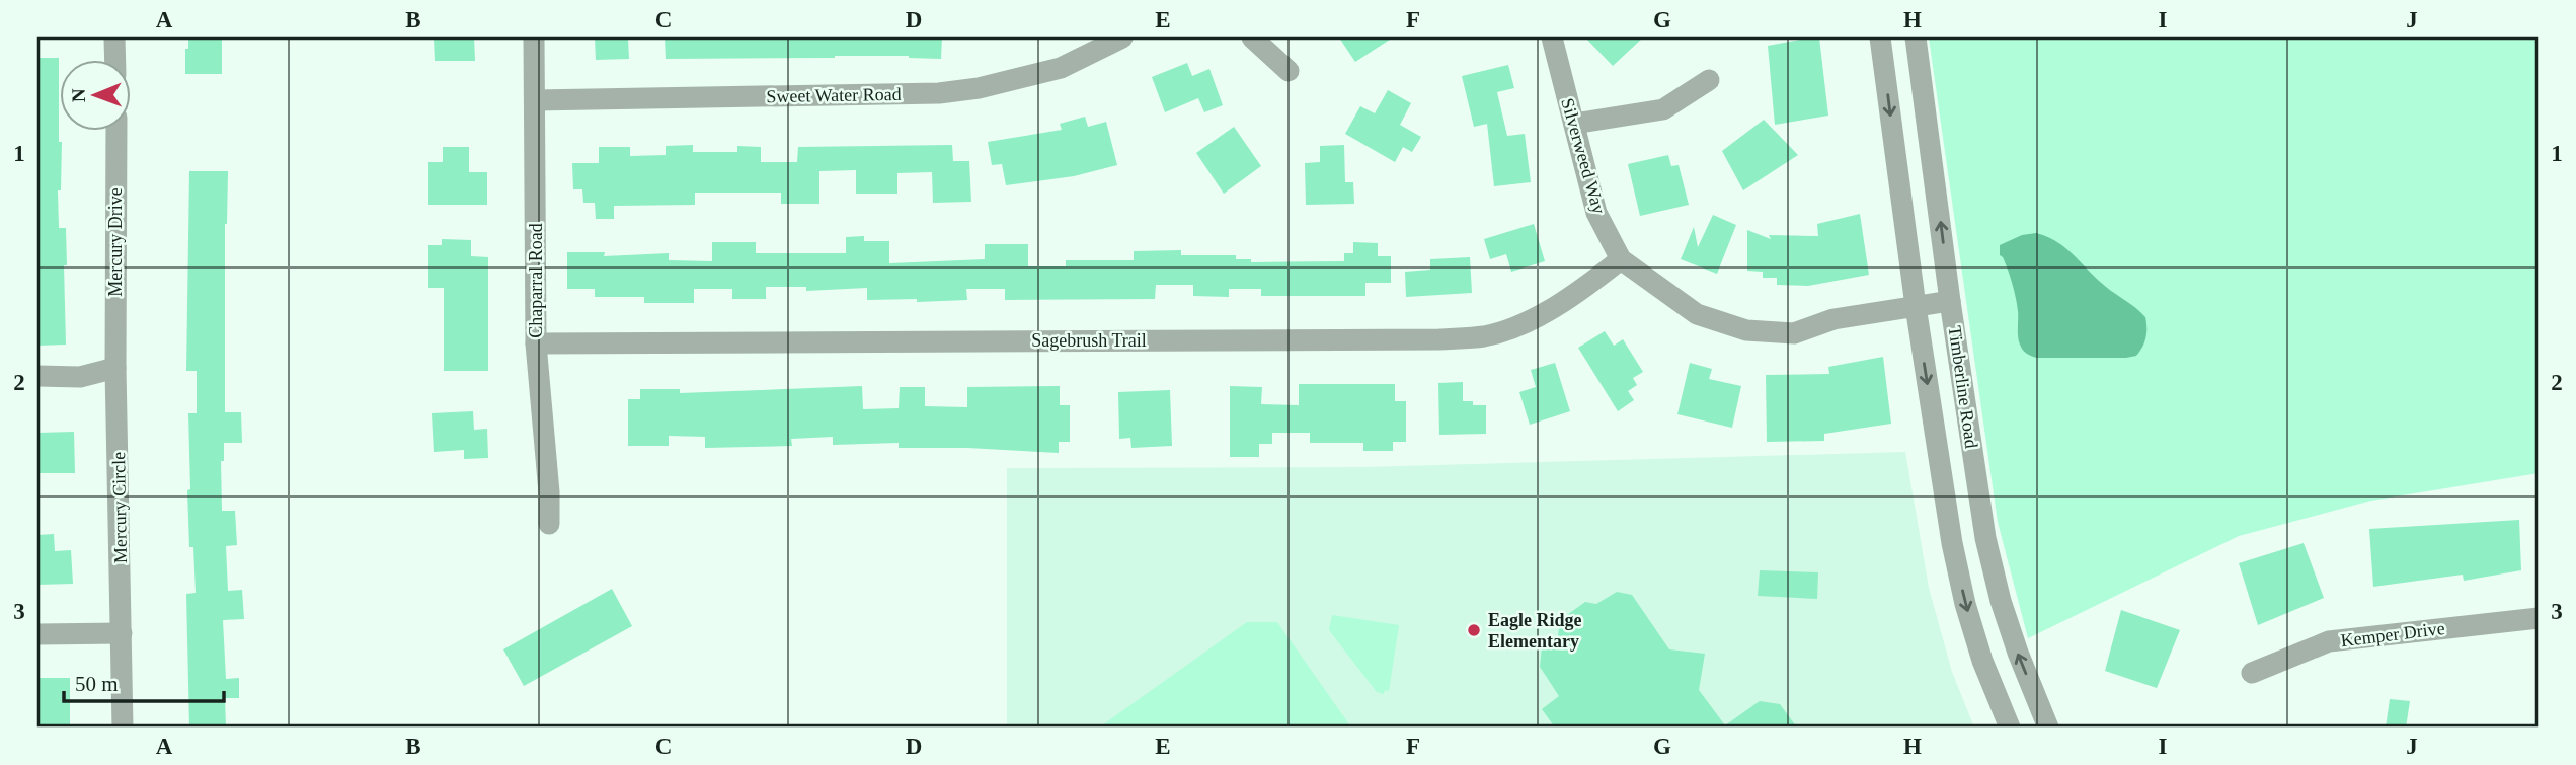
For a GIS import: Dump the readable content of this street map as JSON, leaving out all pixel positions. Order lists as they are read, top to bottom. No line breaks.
{"streets":{"street":["Sweet Water Road","Silverweed Way","Mercury Drive","Chaparral Road","Sagebrush Trail","Timberline Road","Mercury Circle","Kemper Drive"]},"crossings":[["Sweet Water Road","Chaparral Road"],["Silverweed Way","Sagebrush Trail"],["Silverweed Way","Timberline Road"],["Mercury Drive","Mercury Circle"],["Chaparral Road","Sagebrush Trail"]],"places":["Eagle Ridge Elementary"],"scale_bar":"50 m","north":"left","grid":{"columns":["A","B","C","D","E","F","G","H","I","J"],"rows":["1","2","3"]}}
